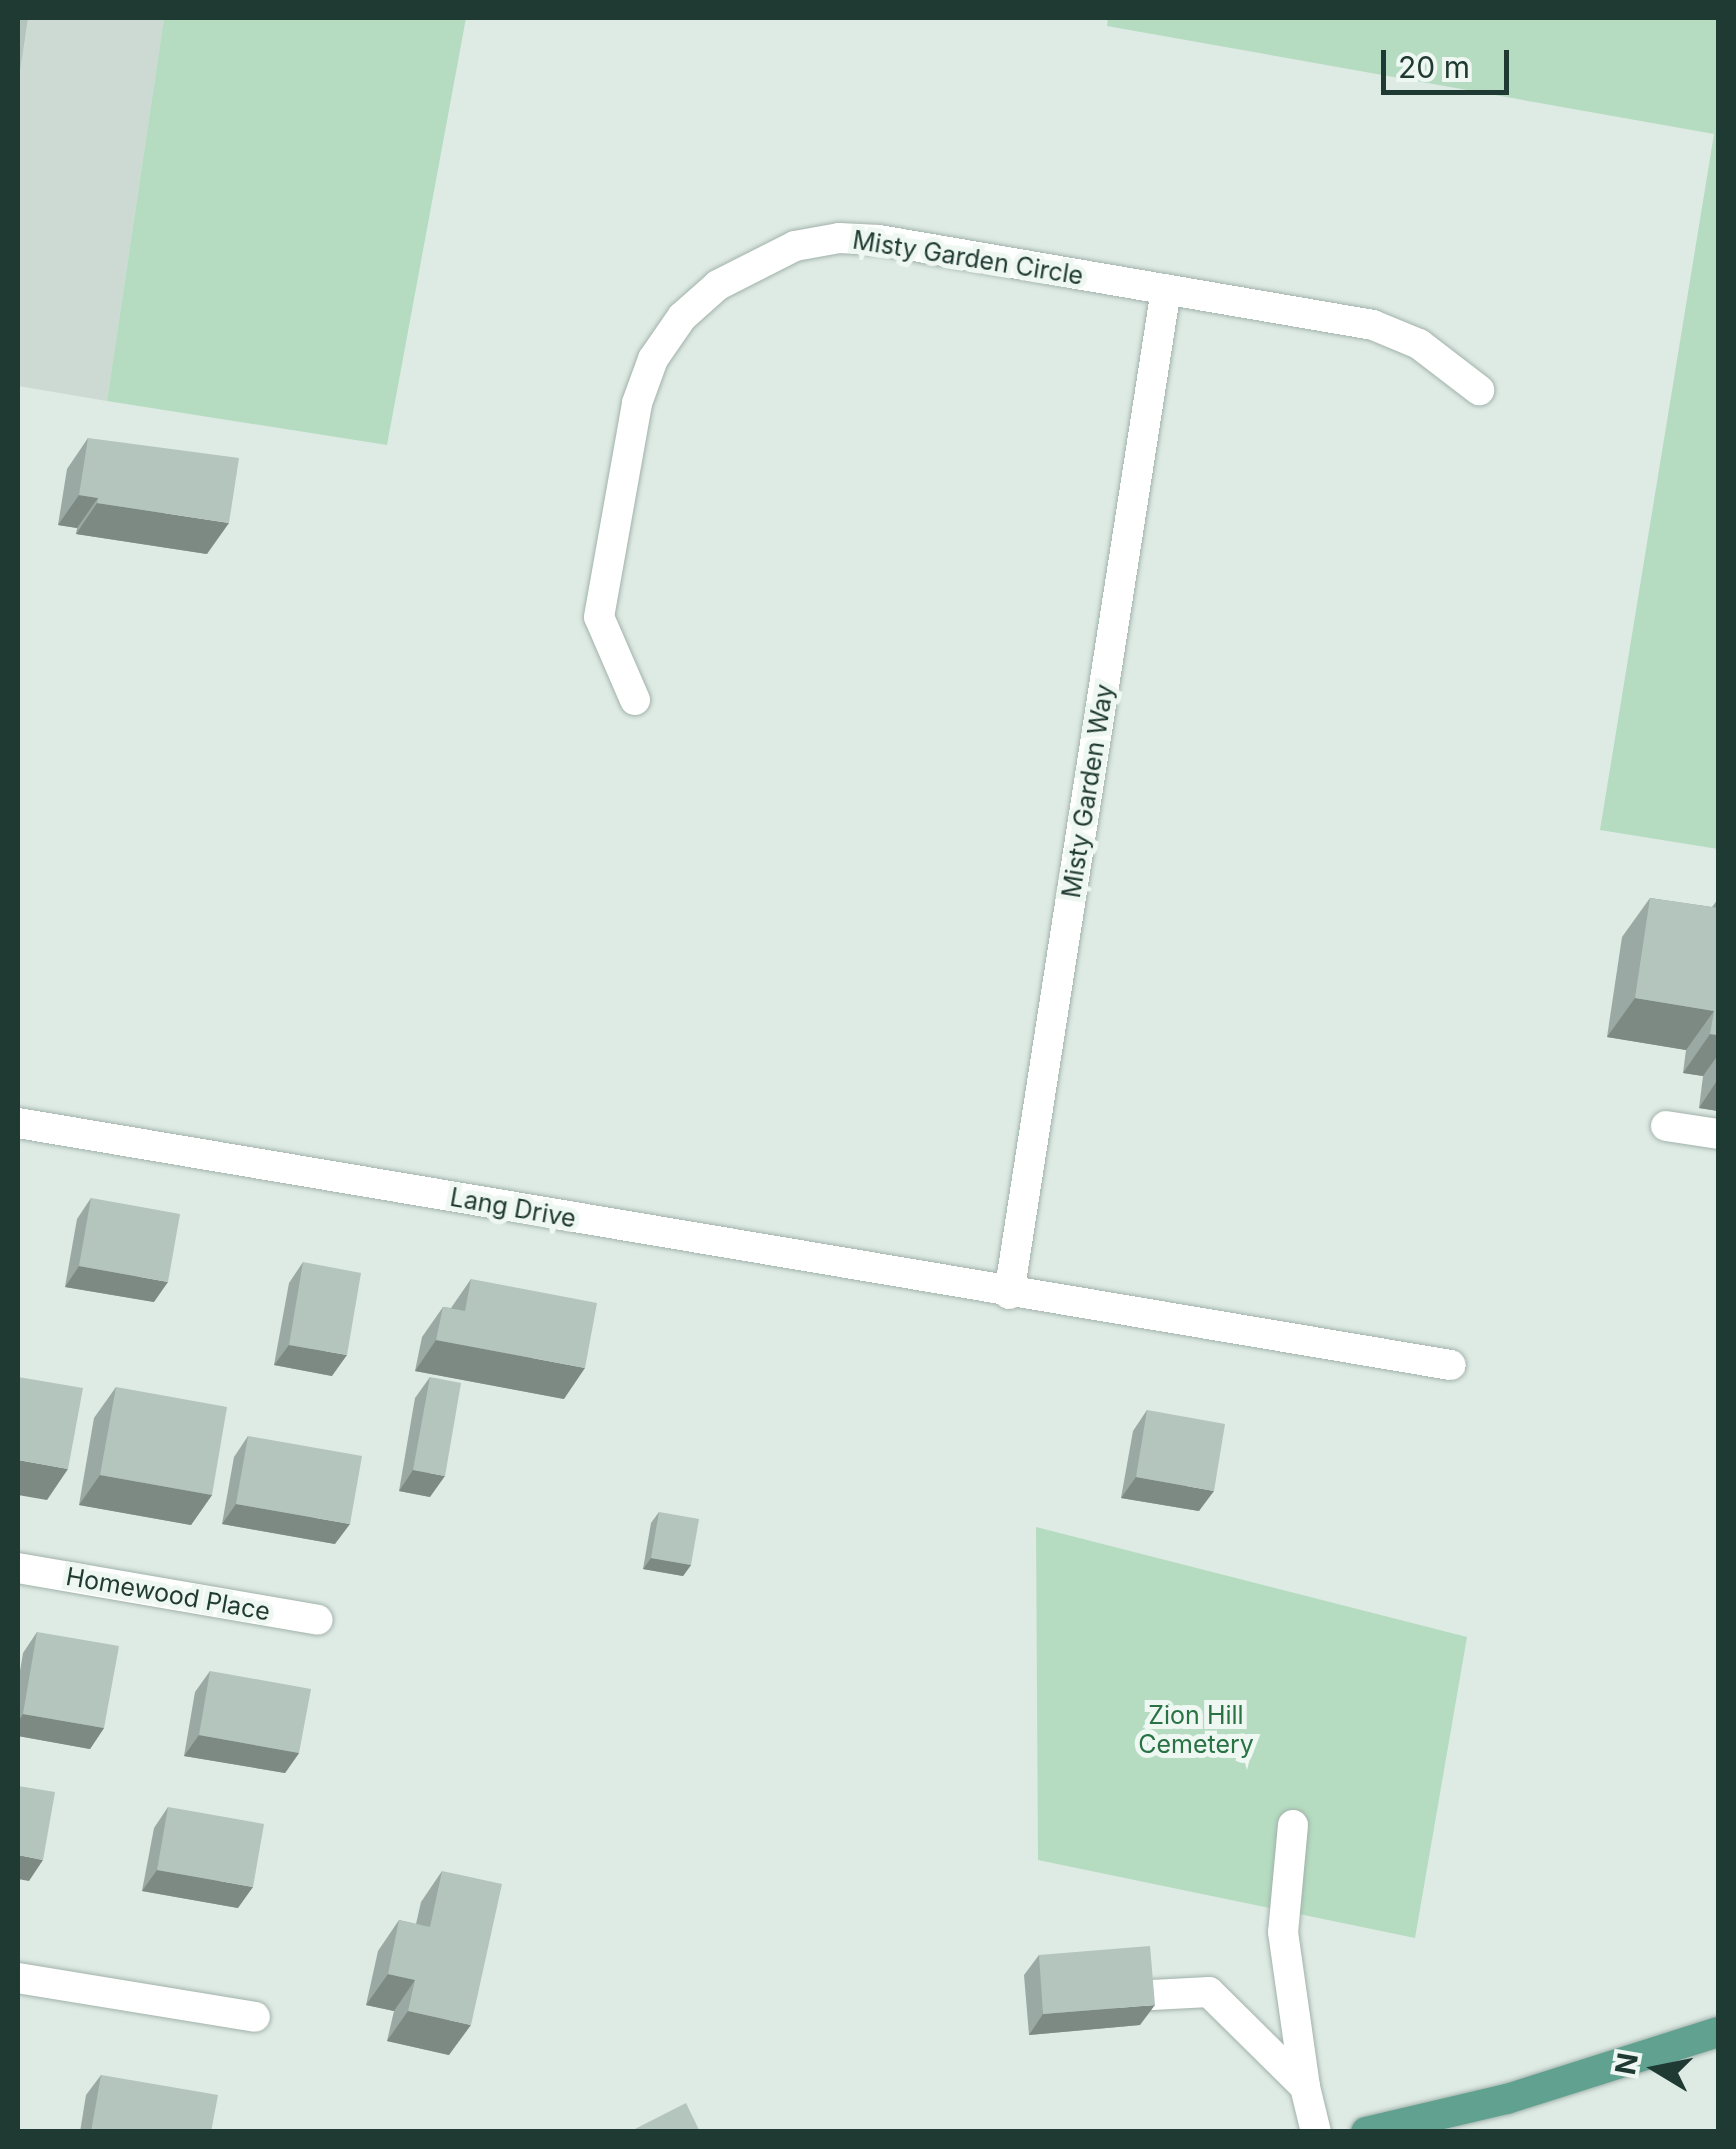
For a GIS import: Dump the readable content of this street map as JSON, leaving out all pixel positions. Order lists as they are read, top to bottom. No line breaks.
{"streets":{"street":["Misty Garden Circle","Misty Garden Way","Lang Drive","Homewood Place"]},"crossings":[["Misty Garden Circle","Misty Garden Way"],["Misty Garden Way","Lang Drive"]],"parks":["Zion Hill Cemetery"],"scale_bar":"20 m","north":"left"}
